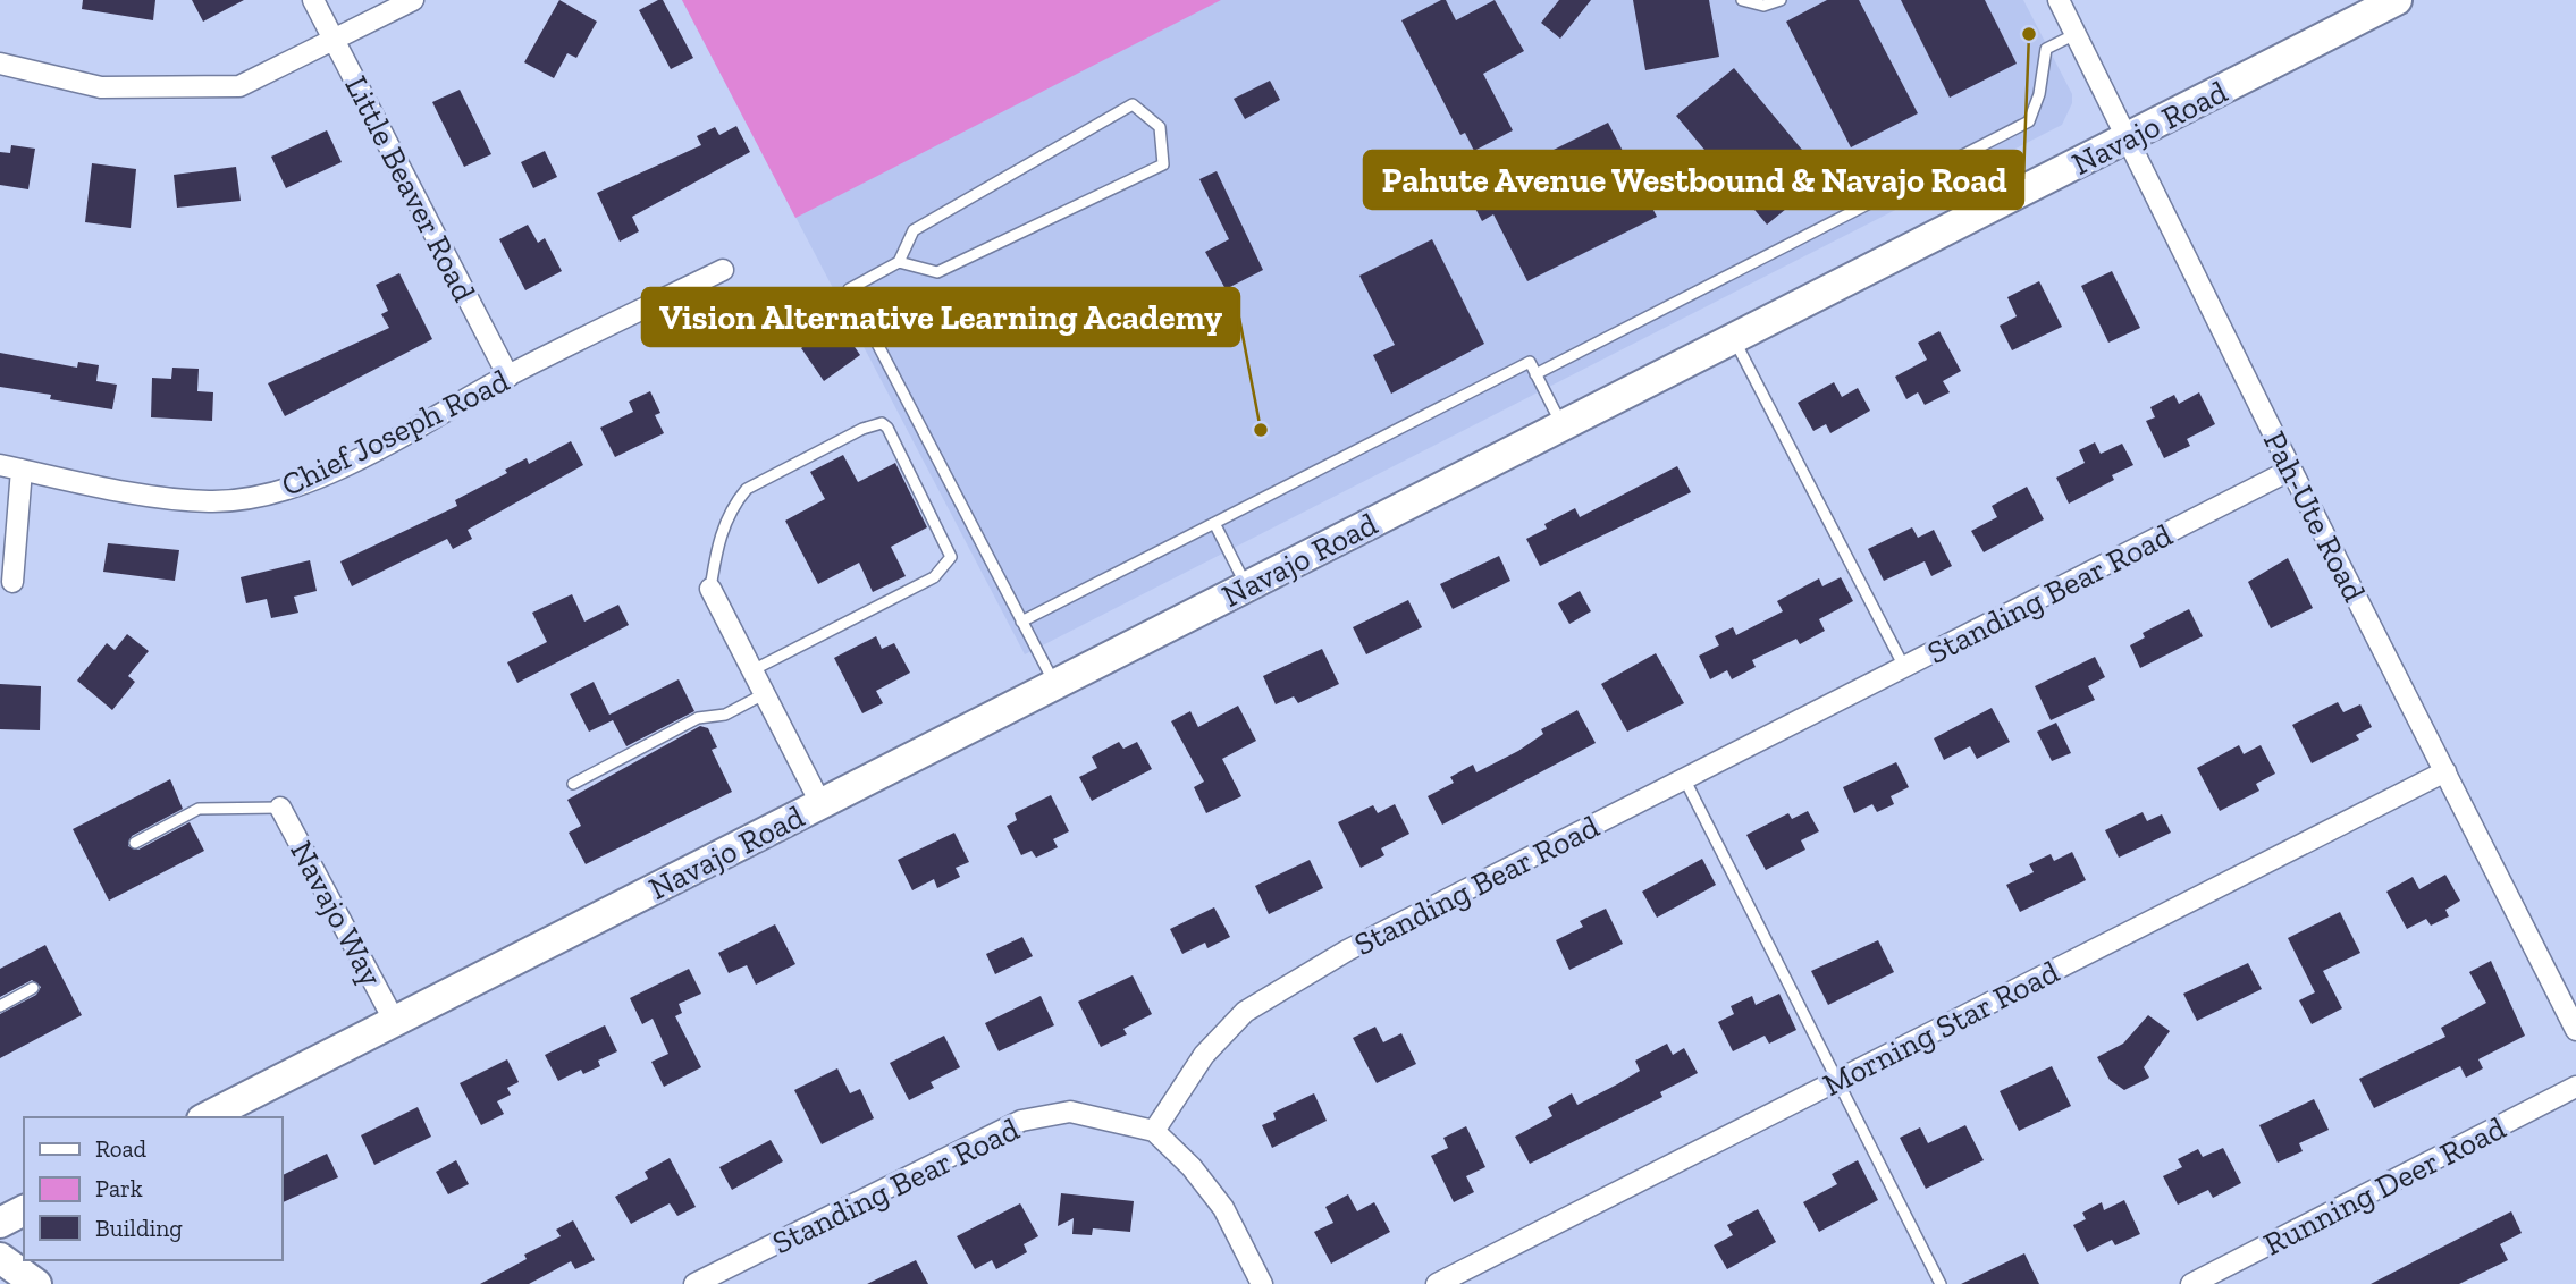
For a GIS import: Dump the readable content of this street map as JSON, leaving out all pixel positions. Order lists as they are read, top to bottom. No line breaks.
{"streets":{"main road":["Navajo Road"],"street":["Little Beaver Road","Chief Joseph Road","Pah-Ute Road","Standing Bear Road","Navajo Way","Morning Star Road","Running Deer Road"]},"crossings":[["Navajo Road","Pah-Ute Road"],["Navajo Road","Navajo Way"],["Little Beaver Road","Chief Joseph Road"],["Pah-Ute Road","Standing Bear Road"],["Pah-Ute Road","Morning Star Road"]],"places":["Pahute Avenue Westbound & Navajo Road","Vision Alternative Learning Academy"],"legend":["Road","Park","Building"]}
